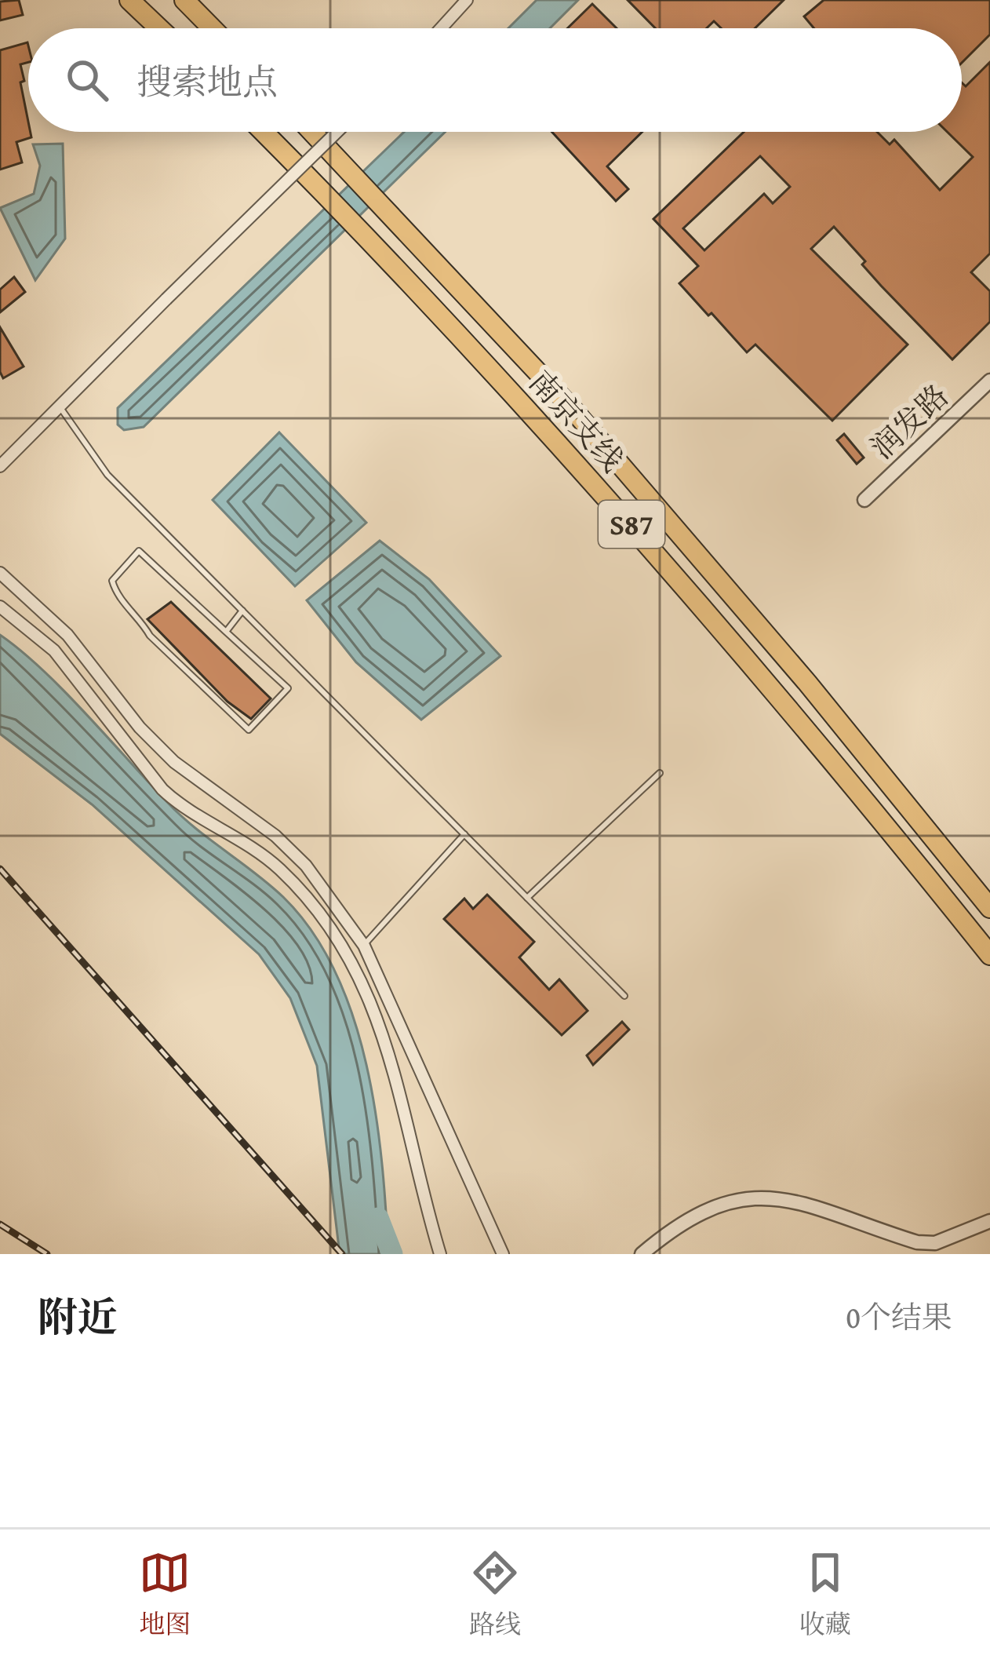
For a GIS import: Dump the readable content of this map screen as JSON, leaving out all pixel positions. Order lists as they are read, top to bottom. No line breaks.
{"streets":{"highway":["南京支线","S87"],"street":["润发路"]},"page":{"search":"搜索地点","heading":["附近","0个结果"],"nav":["地图","路线","收藏"]}}
